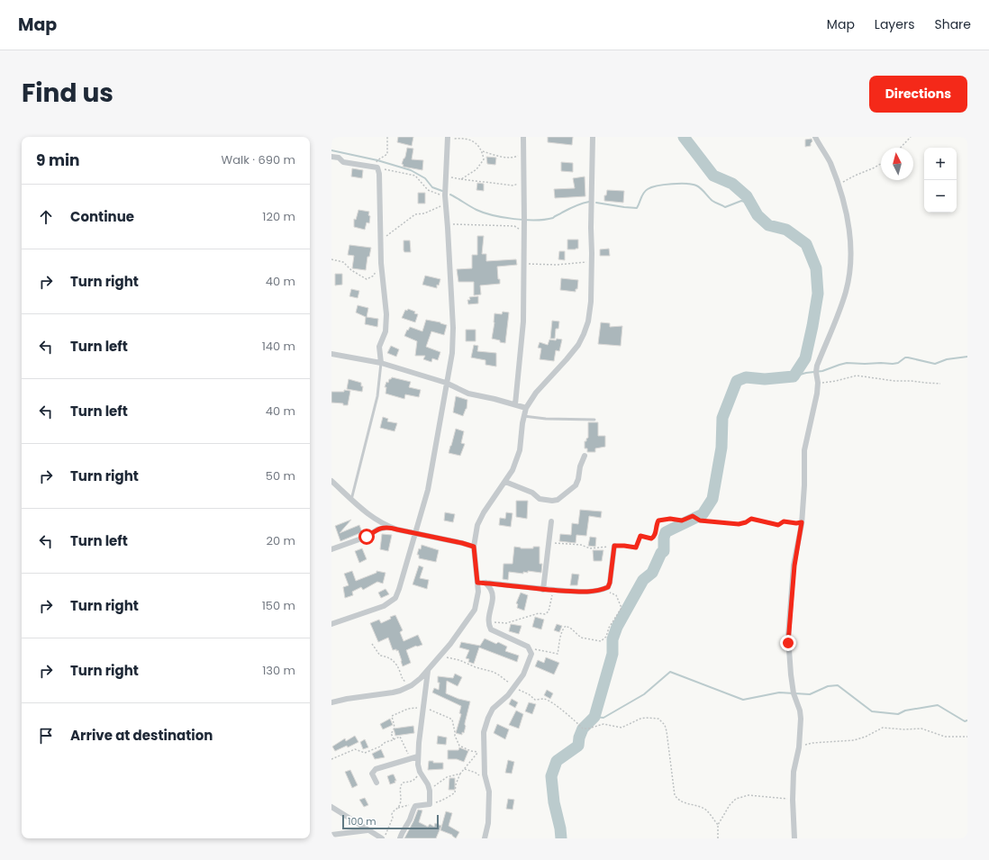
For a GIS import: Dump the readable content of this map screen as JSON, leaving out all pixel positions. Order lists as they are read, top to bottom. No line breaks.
{"scale_bar":"100 m","north":"top","page":{"header":"Map","nav":["Map","Layers","Share"],"title":"Find us","buttons":"Directions","heading":["9 min","Walk · 690 m"],"map_buttons":["+","−"],"list":[["Continue","120 m"],["Turn right","40 m"],["Turn left","140 m"],["Turn left","40 m"],["Turn right","50 m"],["Turn left","20 m"],["Turn right","150 m"],["Turn right","130 m"],"Arrive at destination"],"scale":"100 m"}}
